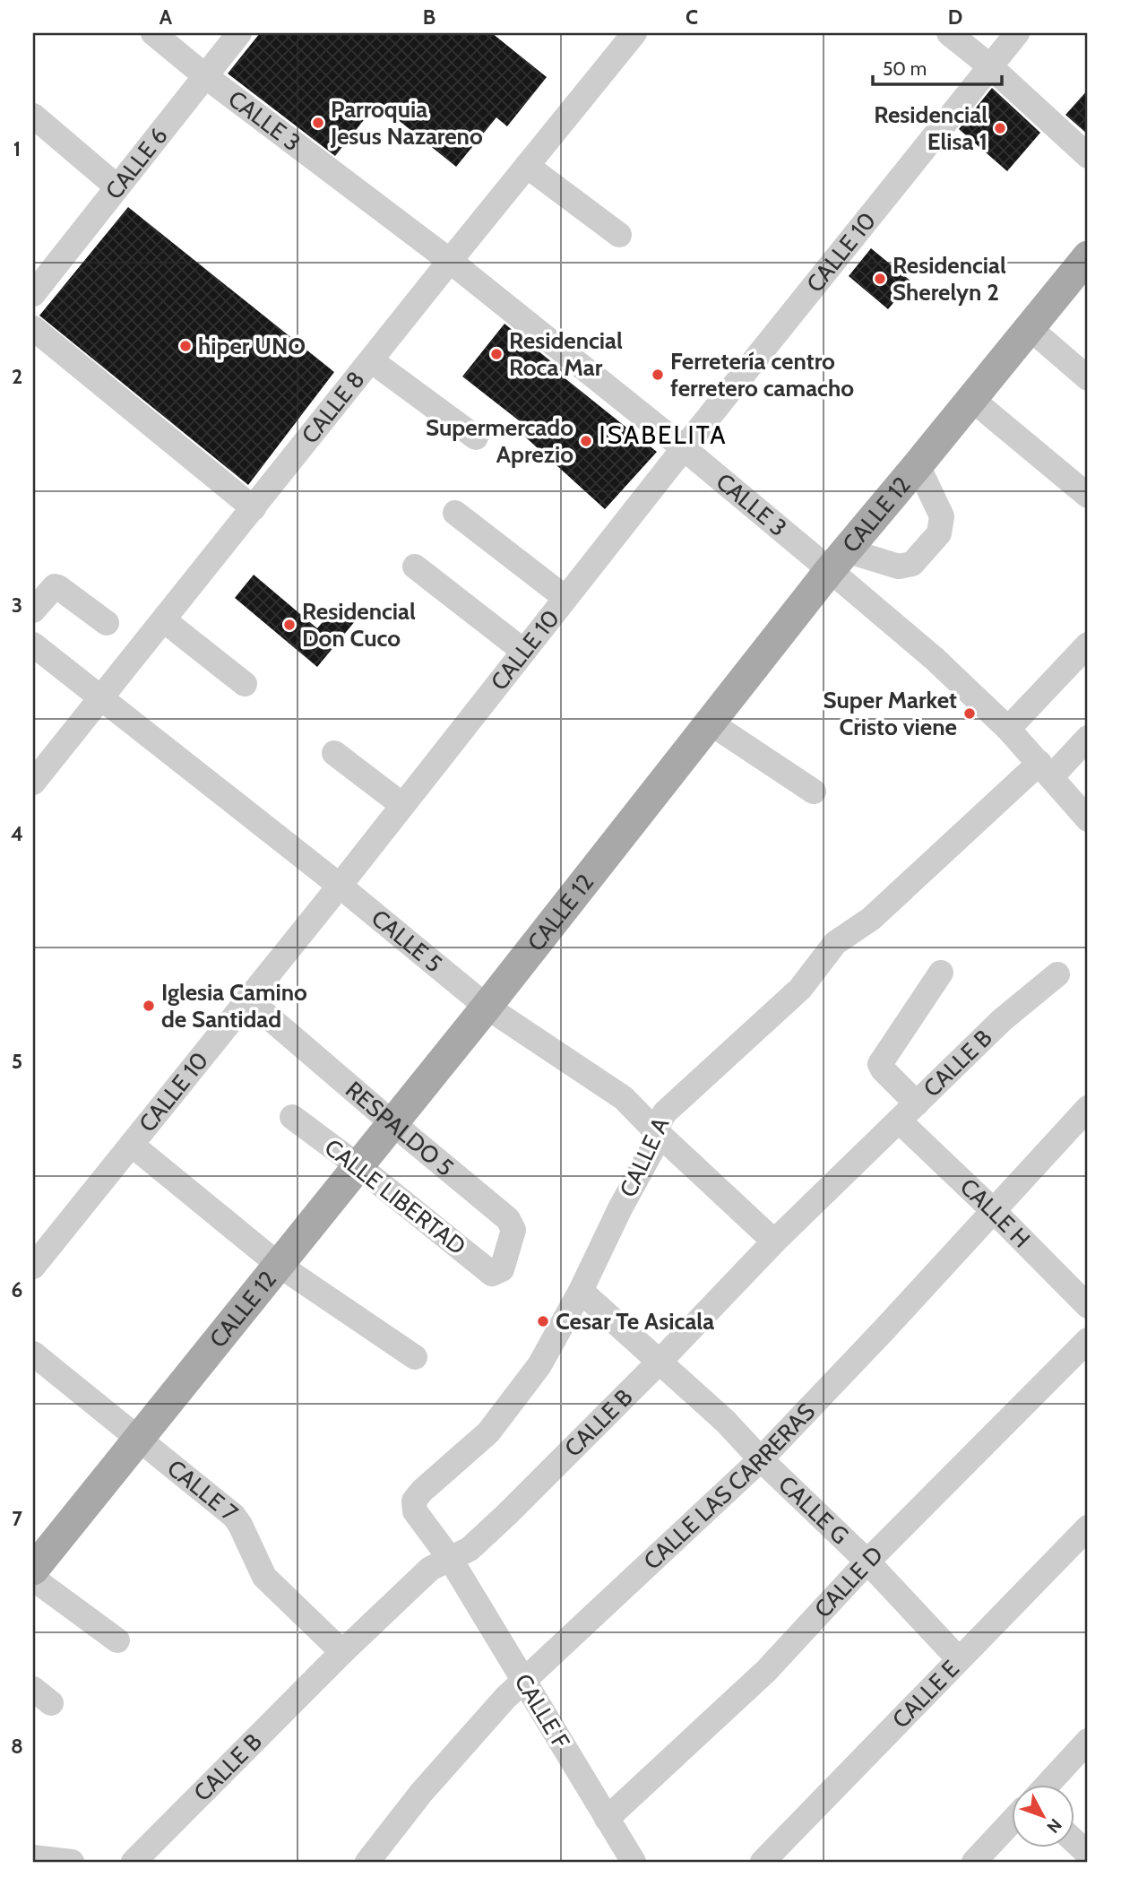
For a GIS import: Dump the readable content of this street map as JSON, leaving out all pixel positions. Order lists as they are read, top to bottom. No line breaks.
{"streets":{"main road":["CALLE 12"],"street":["CALLE 3","CALLE 6","CALLE 10","CALLE 8","CALLE 5","CALLE B","RESPALDO 5","CALLE A","CALLE LIBERTAD","CALLE H","CALLE LAS CARRERAS","CALLE 7","CALLE G","CALLE D","CALLE E","CALLE F"]},"crossings":[["CALLE 3","CALLE 6"],["CALLE 3","CALLE 10"],["CALLE 3","CALLE 8"],["CALLE 3","CALLE 12"],["CALLE 3","CALLE A"],["CALLE 10","CALLE 5"],["CALLE 10","RESPALDO 5"],["CALLE 8","CALLE 5"],["CALLE 12","CALLE 5"],["CALLE 12","RESPALDO 5"],["CALLE 12","CALLE LIBERTAD"],["CALLE 12","CALLE 7"],["CALLE 5","CALLE B"],["CALLE 5","CALLE A"],["CALLE B","CALLE A"],["CALLE B","CALLE H"],["CALLE B","CALLE 7"],["CALLE B","CALLE G"],["CALLE B","CALLE F"],["RESPALDO 5","CALLE LIBERTAD"],["CALLE A","CALLE G"],["CALLE A","CALLE F"],["CALLE H","CALLE LAS CARRERAS"],["CALLE LAS CARRERAS","CALLE G"],["CALLE LAS CARRERAS","CALLE F"],["CALLE G","CALLE D"],["CALLE G","CALLE E"],["CALLE D","CALLE F"]],"districts":["ISABELITA"],"places":["Parroquia Jesus Nazareno","Residencial Elisa 1","Residencial Sherelyn 2","hiper UNO","Residencial Roca Mar","Ferretería centro ferretero camacho","Supermercado Aprezio","Residencial Don Cuco","Super Market Cristo viene","Iglesia Camino de Santidad","Cesar Te Asicala"],"scale_bar":"50 m","north":"bottom right","grid":{"columns":["A","B","C","D"],"rows":["1","2","3","4","5","6","7","8"]}}
